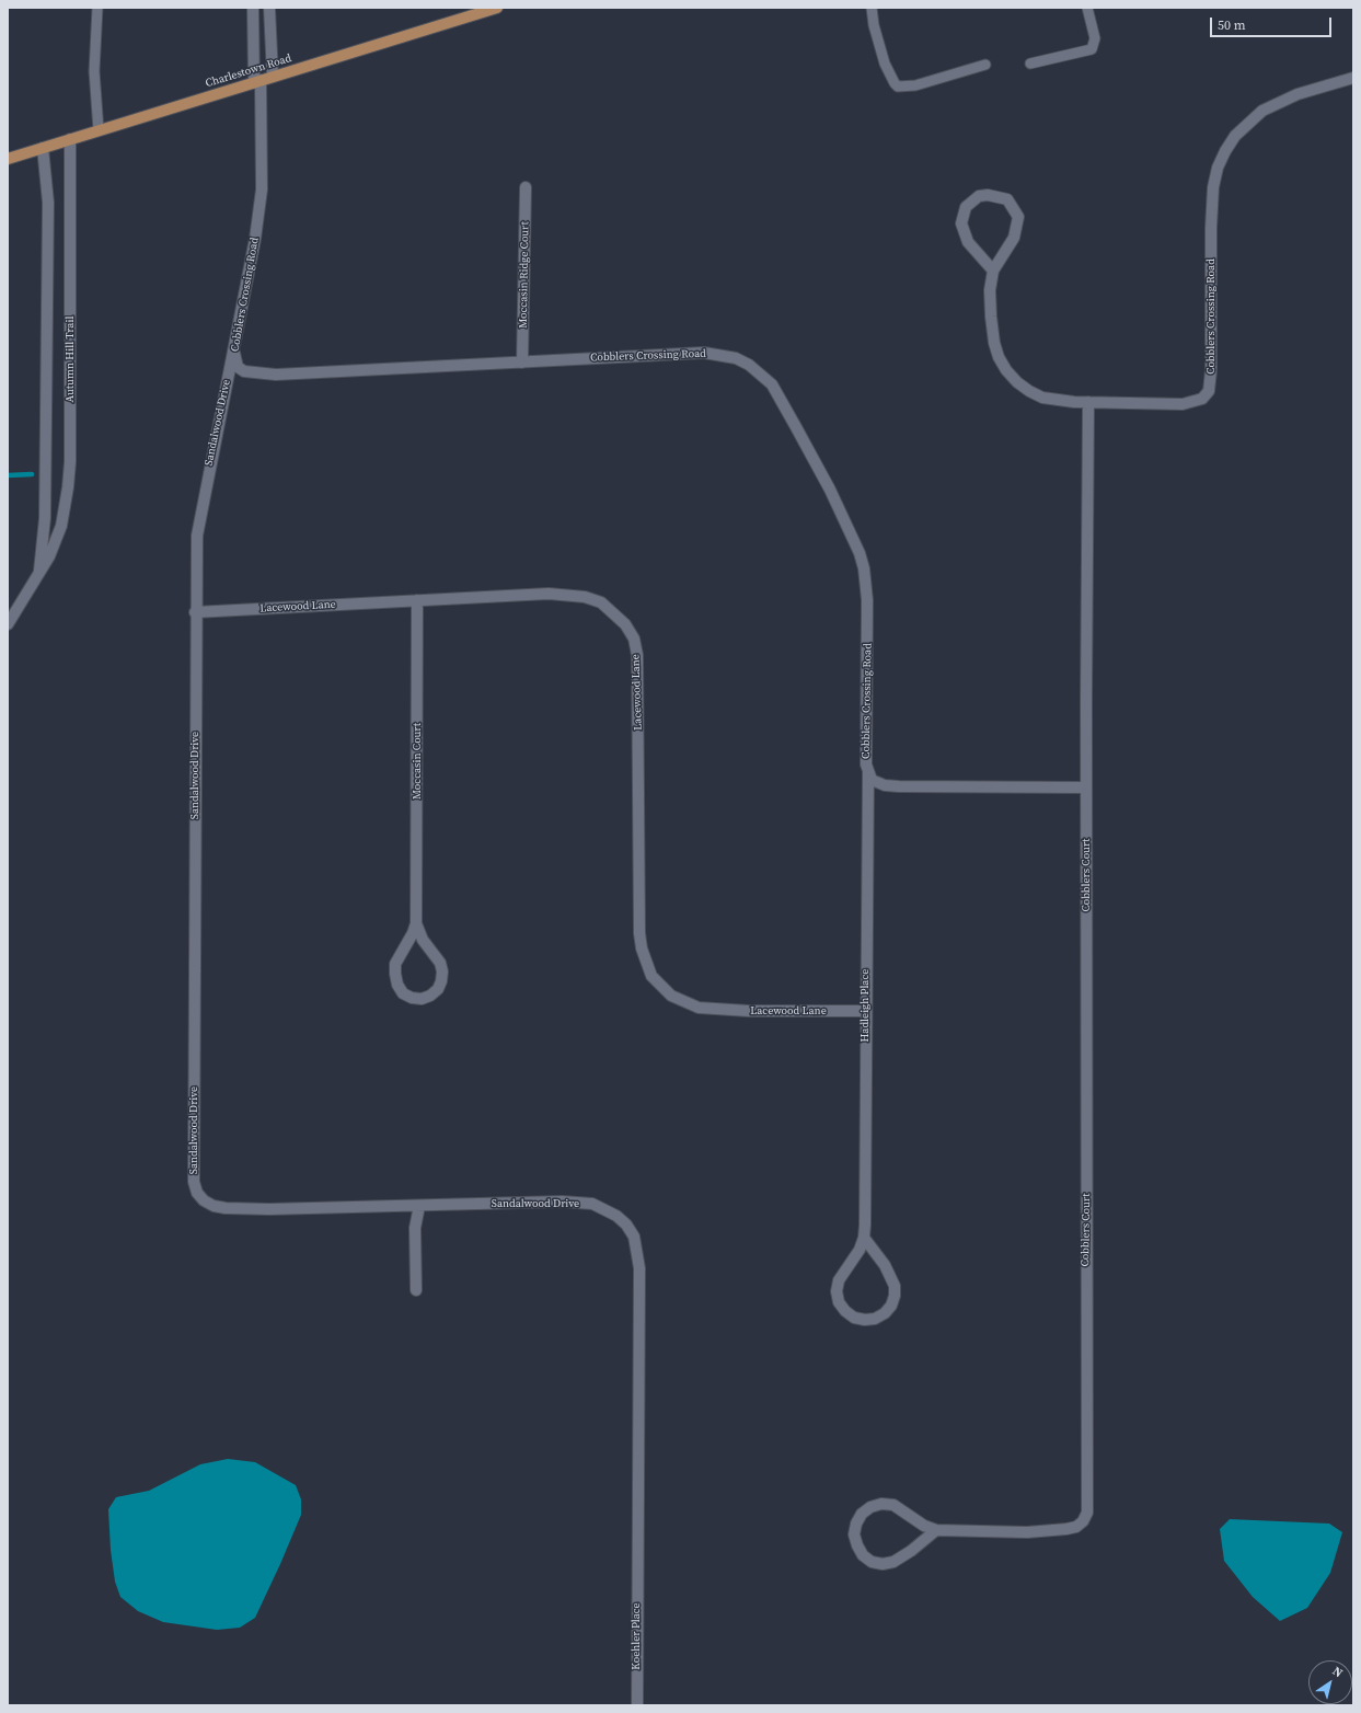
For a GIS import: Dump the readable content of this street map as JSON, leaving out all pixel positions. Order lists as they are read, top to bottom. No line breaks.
{"streets":{"main road":["Charlestown Road"],"street":["Moccasin Ridge Court","Cobblers Crossing Road","Autumn Hill Trail","Sandalwood Drive","Lacewood Lane","Moccasin Court","Cobblers Court","Hadleigh Place","Koehler Place"]},"crossings":[["Charlestown Road","Cobblers Crossing Road"],["Charlestown Road","Autumn Hill Trail"],["Moccasin Ridge Court","Cobblers Crossing Road"],["Cobblers Crossing Road","Sandalwood Drive"],["Cobblers Crossing Road","Cobblers Court"],["Cobblers Crossing Road","Hadleigh Place"],["Sandalwood Drive","Lacewood Lane"],["Sandalwood Drive","Koehler Place"],["Lacewood Lane","Moccasin Court"],["Lacewood Lane","Hadleigh Place"]],"scale_bar":"50 m","north":"top right"}
